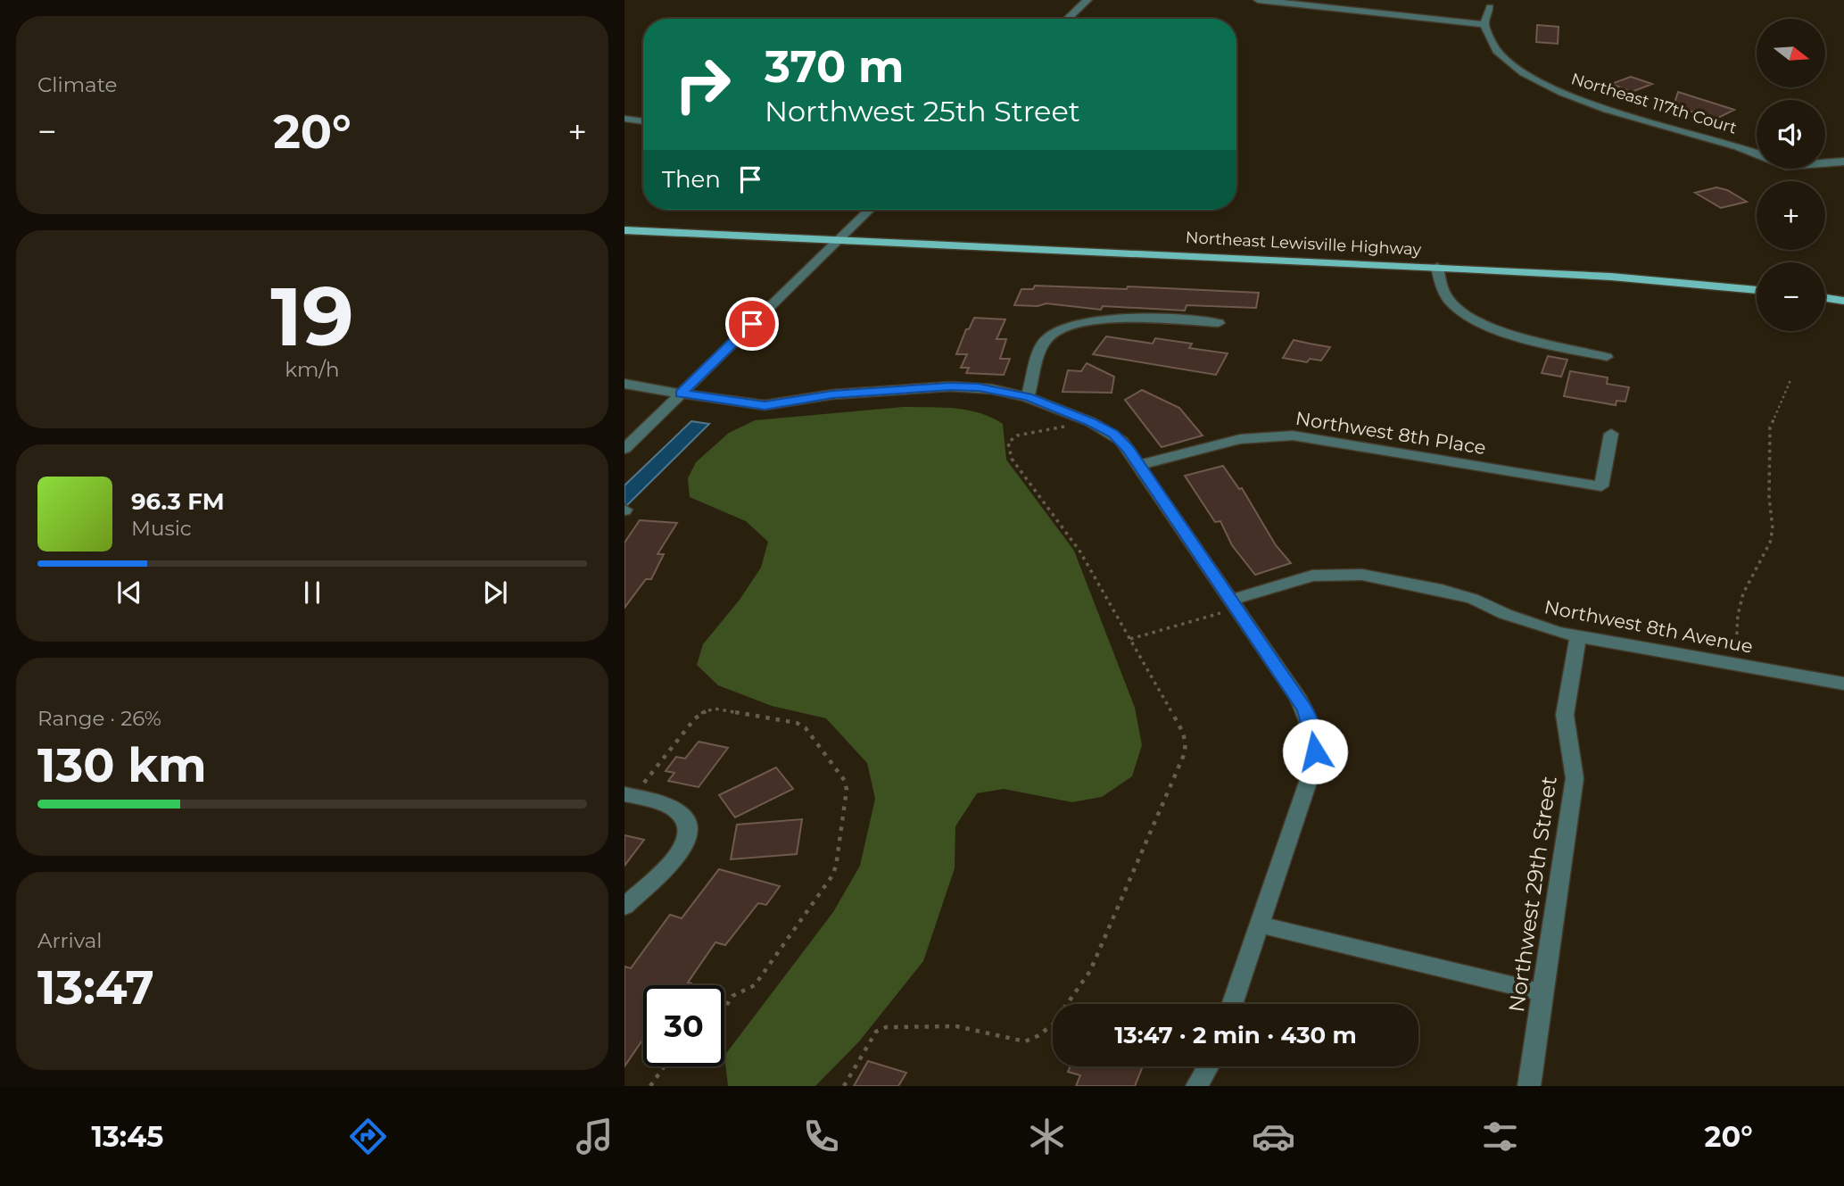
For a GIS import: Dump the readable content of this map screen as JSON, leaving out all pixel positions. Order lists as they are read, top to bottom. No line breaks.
{"streets":{"main road":["Northeast Lewisville Highway"],"street":["Northeast 117th Court","Northwest 8th Place","Northwest 8th Avenue","Northwest 29th Street"]},"crossings":[["Northwest 8th Avenue","Northwest 29th Street"]],"north":"right","page":{"tile":["Climate",["19","km/h"],["Range · 26%","130 km"],["Arrival","13:47"]],"map_buttons":["+","−"],"turn":["370 m","Northwest 25th Street"],"heat":["−","20°","+"],"then":"Then","song":["96.3 FM","Music"],"limit":"30","trip":"13:47 · 2 min · 430 m","tabs":["13:45","20°"]}}
